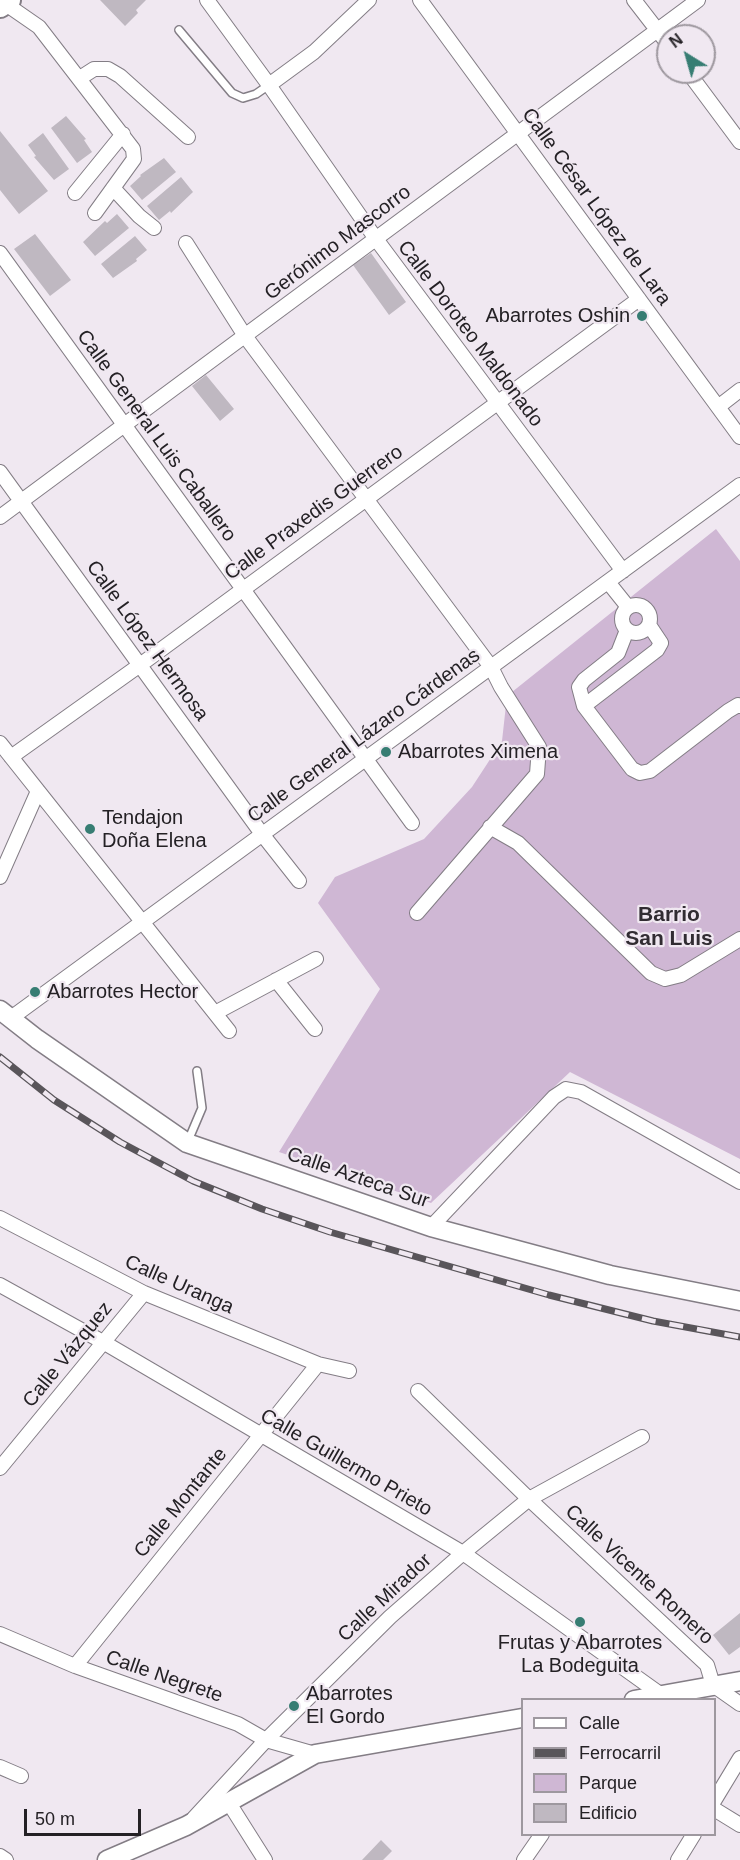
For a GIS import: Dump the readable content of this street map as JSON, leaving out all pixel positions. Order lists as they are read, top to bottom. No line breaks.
{"streets":{"street":["Calle César López de Lara","Gerónimo Mascorro","Calle Doroteo Maldonado","Calle General Luis Caballero","Calle Praxedis Guerrero","Calle López Hermosa","Calle General Lázaro Cárdenas","Calle Azteca Sur","Calle Uranga","Calle Vázquez","Calle Guillermo Prieto","Calle Montante","Calle Vicente Romero","Calle Mirador","Calle Negrete"]},"crossings":[["Calle César López de Lara","Gerónimo Mascorro"],["Calle César López de Lara","Calle Praxedis Guerrero"],["Gerónimo Mascorro","Calle Doroteo Maldonado"],["Gerónimo Mascorro","Calle General Luis Caballero"],["Gerónimo Mascorro","Calle López Hermosa"],["Calle Doroteo Maldonado","Calle Praxedis Guerrero"],["Calle Doroteo Maldonado","Calle General Lázaro Cárdenas"],["Calle General Luis Caballero","Calle Praxedis Guerrero"],["Calle General Luis Caballero","Calle General Lázaro Cárdenas"],["Calle Praxedis Guerrero","Calle López Hermosa"],["Calle López Hermosa","Calle General Lázaro Cárdenas"],["Calle General Lázaro Cárdenas","Calle Azteca Sur"],["Calle Uranga","Calle Vázquez"],["Calle Uranga","Calle Montante"],["Calle Vázquez","Calle Guillermo Prieto"],["Calle Guillermo Prieto","Calle Montante"],["Calle Guillermo Prieto","Calle Mirador"],["Calle Montante","Calle Negrete"],["Calle Vicente Romero","Calle Mirador"],["Calle Mirador","Calle Negrete"]],"districts":["Barrio San Luis"],"places":["Abarrotes Oshin","Abarrotes Ximena","Tendajon Doña Elena","Abarrotes Hector","Frutas y Abarrotes La Bodeguita","Abarrotes El Gordo"],"legend":["Calle","Ferrocarril","Parque","Edificio"],"scale_bar":"50 m","north":"top left"}
